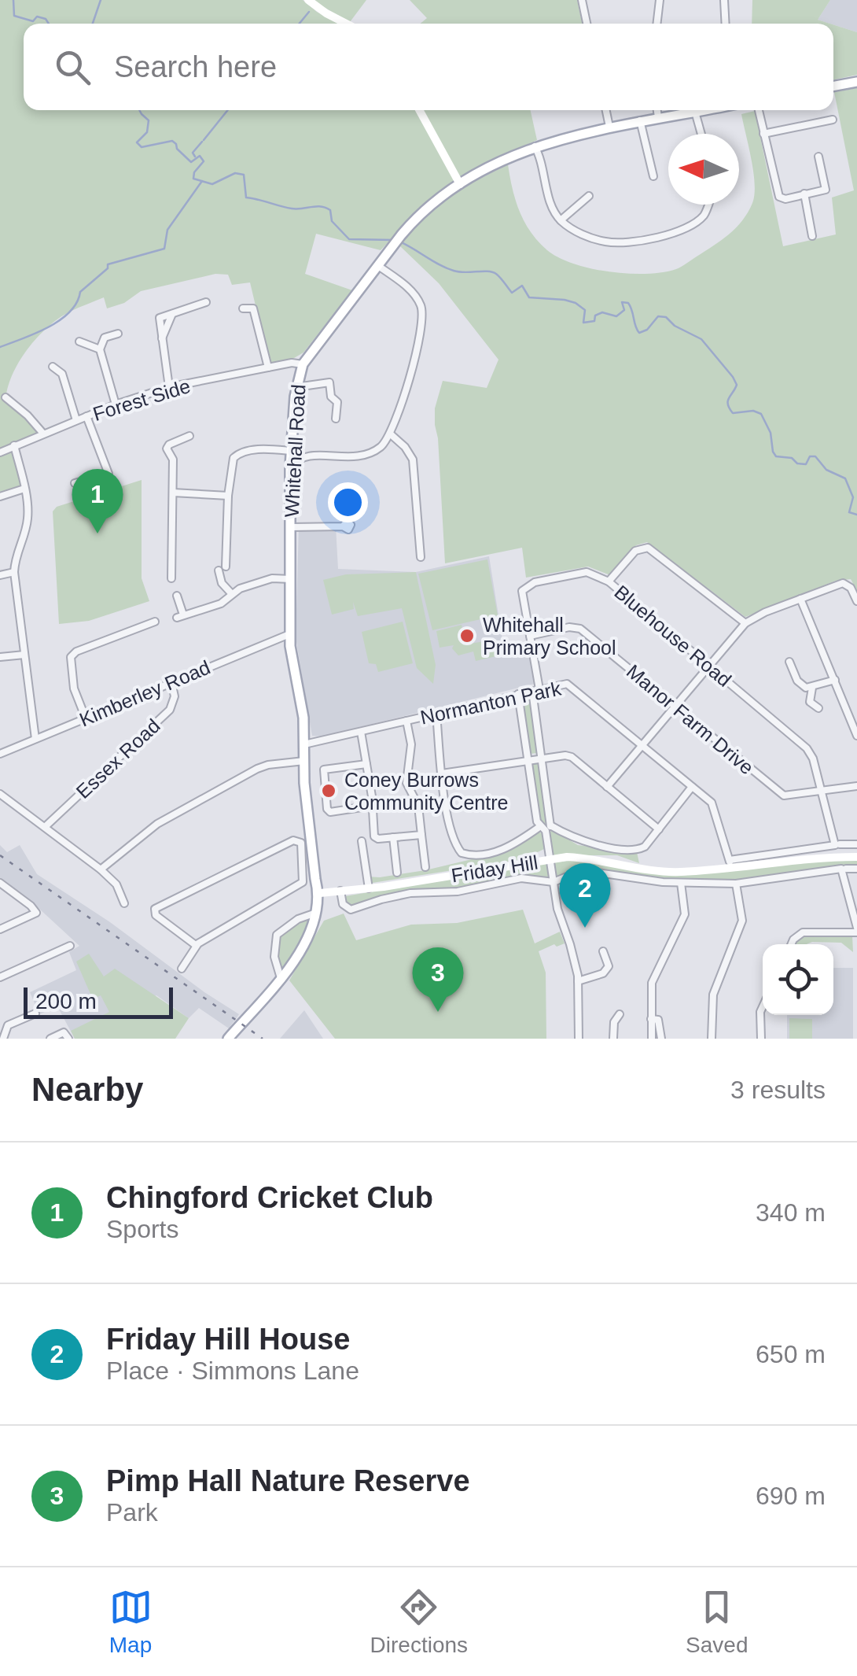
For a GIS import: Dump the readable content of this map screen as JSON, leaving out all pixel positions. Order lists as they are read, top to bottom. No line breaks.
{"streets":{"main road":["Whitehall Road","Friday Hill"],"street":["Forest Side","Bluehouse Road","Kimberley Road","Normanton Park","Manor Farm Drive","Essex Road"]},"crossings":[["Forest Side","Whitehall Road"],["Whitehall Road","Kimberley Road"],["Whitehall Road","Normanton Park"],["Whitehall Road","Friday Hill"],["Bluehouse Road","Normanton Park"],["Bluehouse Road","Manor Farm Drive"],["Kimberley Road","Essex Road"],["Normanton Park","Friday Hill"]],"places":["Whitehall Primary School","Coney Burrows Community Centre"],"scale_bar":"200 m","north":"left","page":{"search":"Search here","pins":["1","2","3"],"scale":"200 m","heading":["Nearby","3 results"],"list":[{"mark":"1","name":"Chingford Cricket Club","note":"Sports","value":"340 m"},{"mark":"2","name":"Friday Hill House","note":"Place · Simmons Lane","value":"650 m"},{"mark":"3","name":"Pimp Hall Nature Reserve","note":"Park","value":"690 m"}],"nav":["Map","Directions","Saved"]}}
